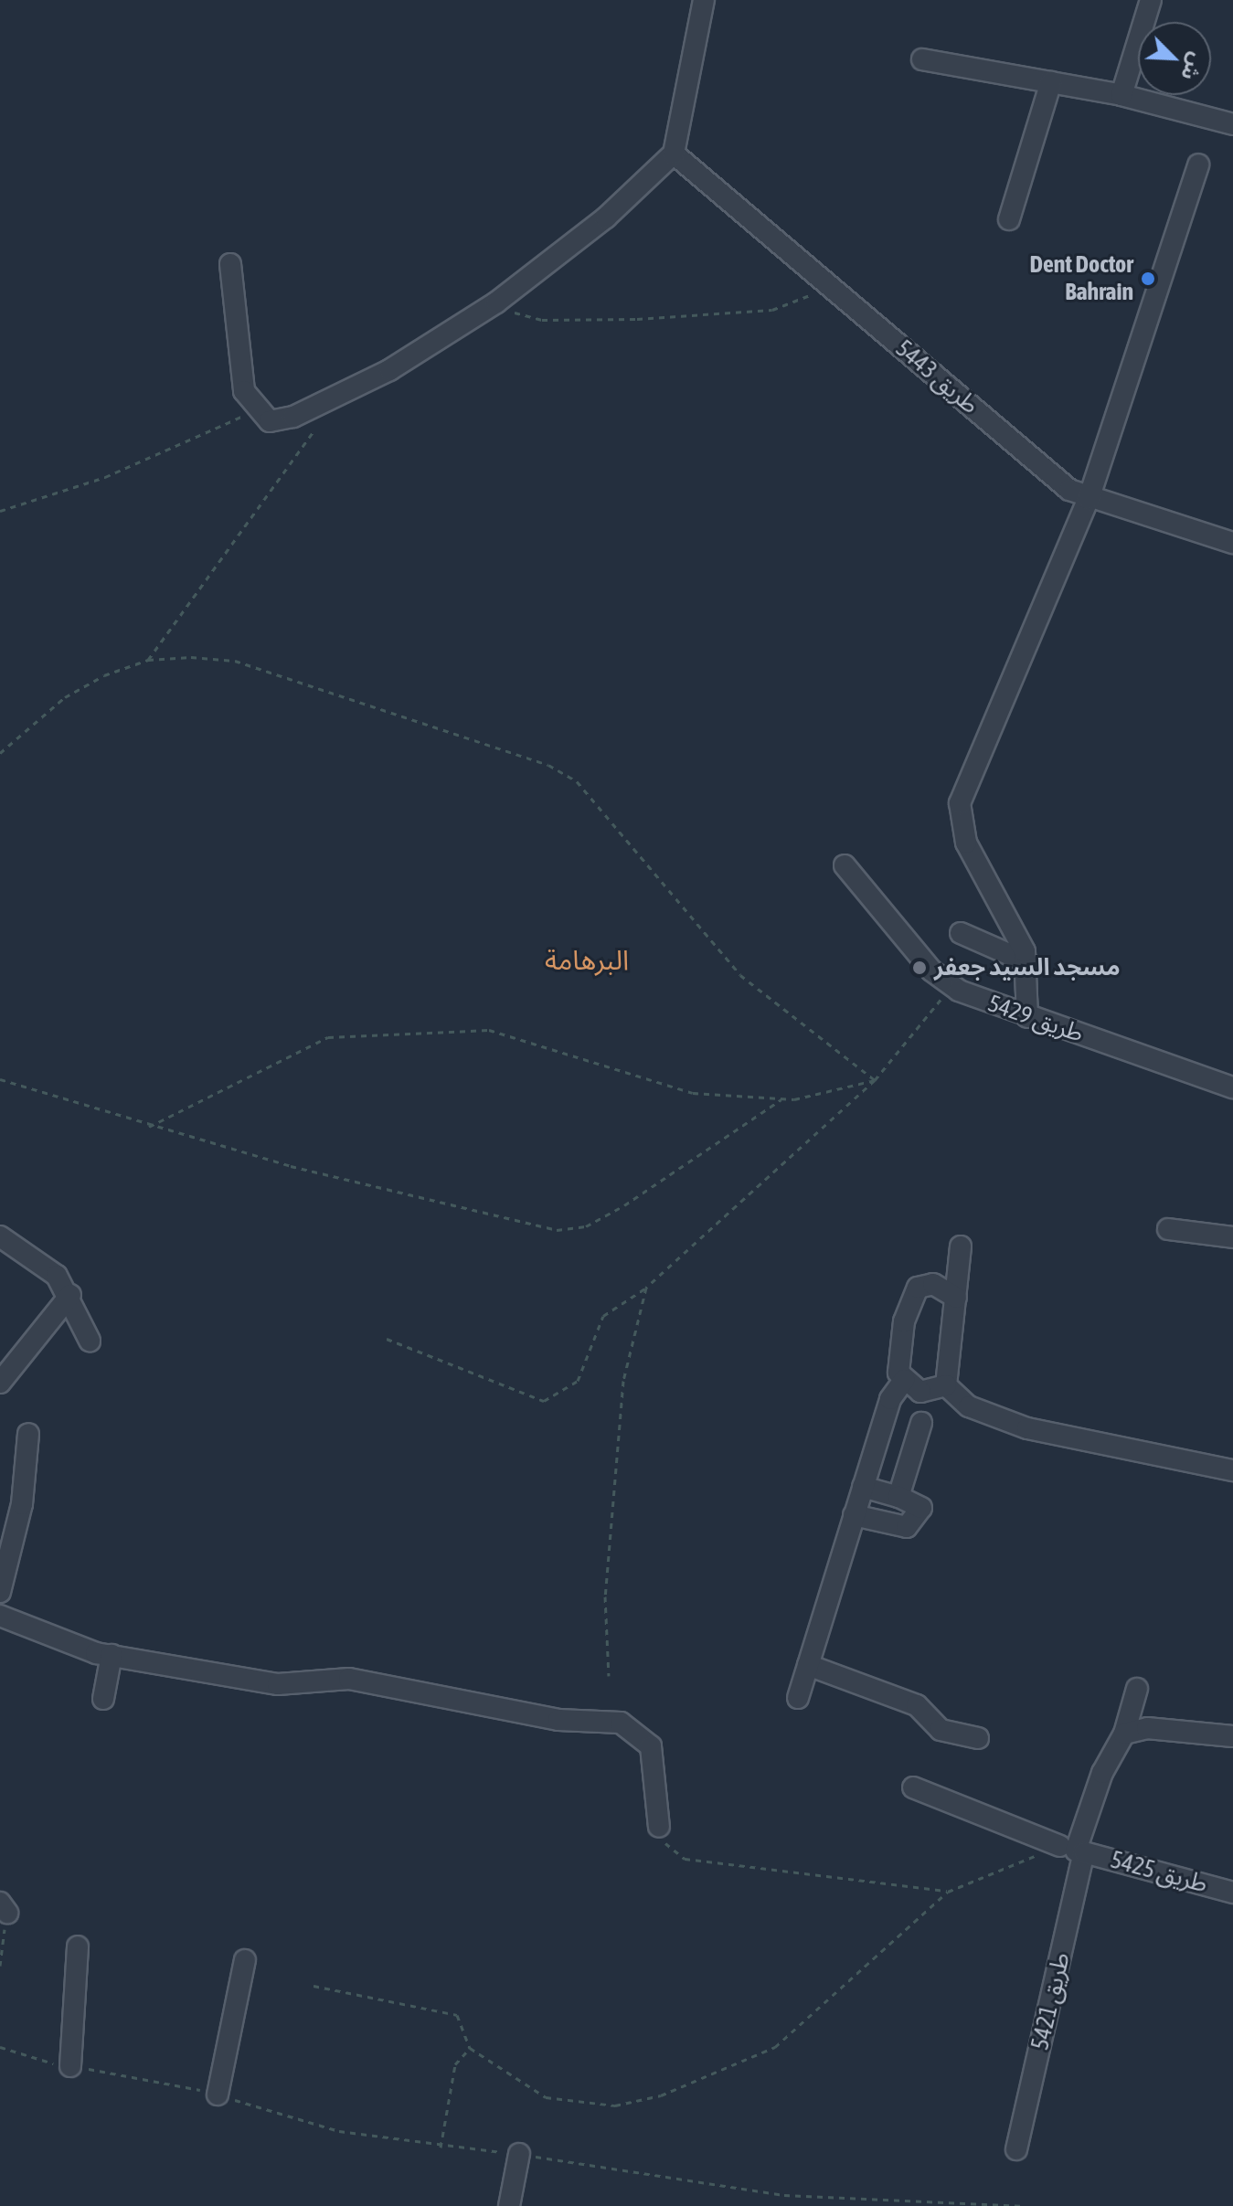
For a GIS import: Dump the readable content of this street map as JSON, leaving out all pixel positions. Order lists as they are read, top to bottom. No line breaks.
{"streets":{"street":["طريق 5443","طريق 5429","طريق 5425","طريق 5421"]},"crossings":[["طريق 5425","طريق 5421"]],"districts":["البرهامة"],"places":["Dent Doctor Bahrain","مسجد السيد جعفر"],"north":"bottom right"}
